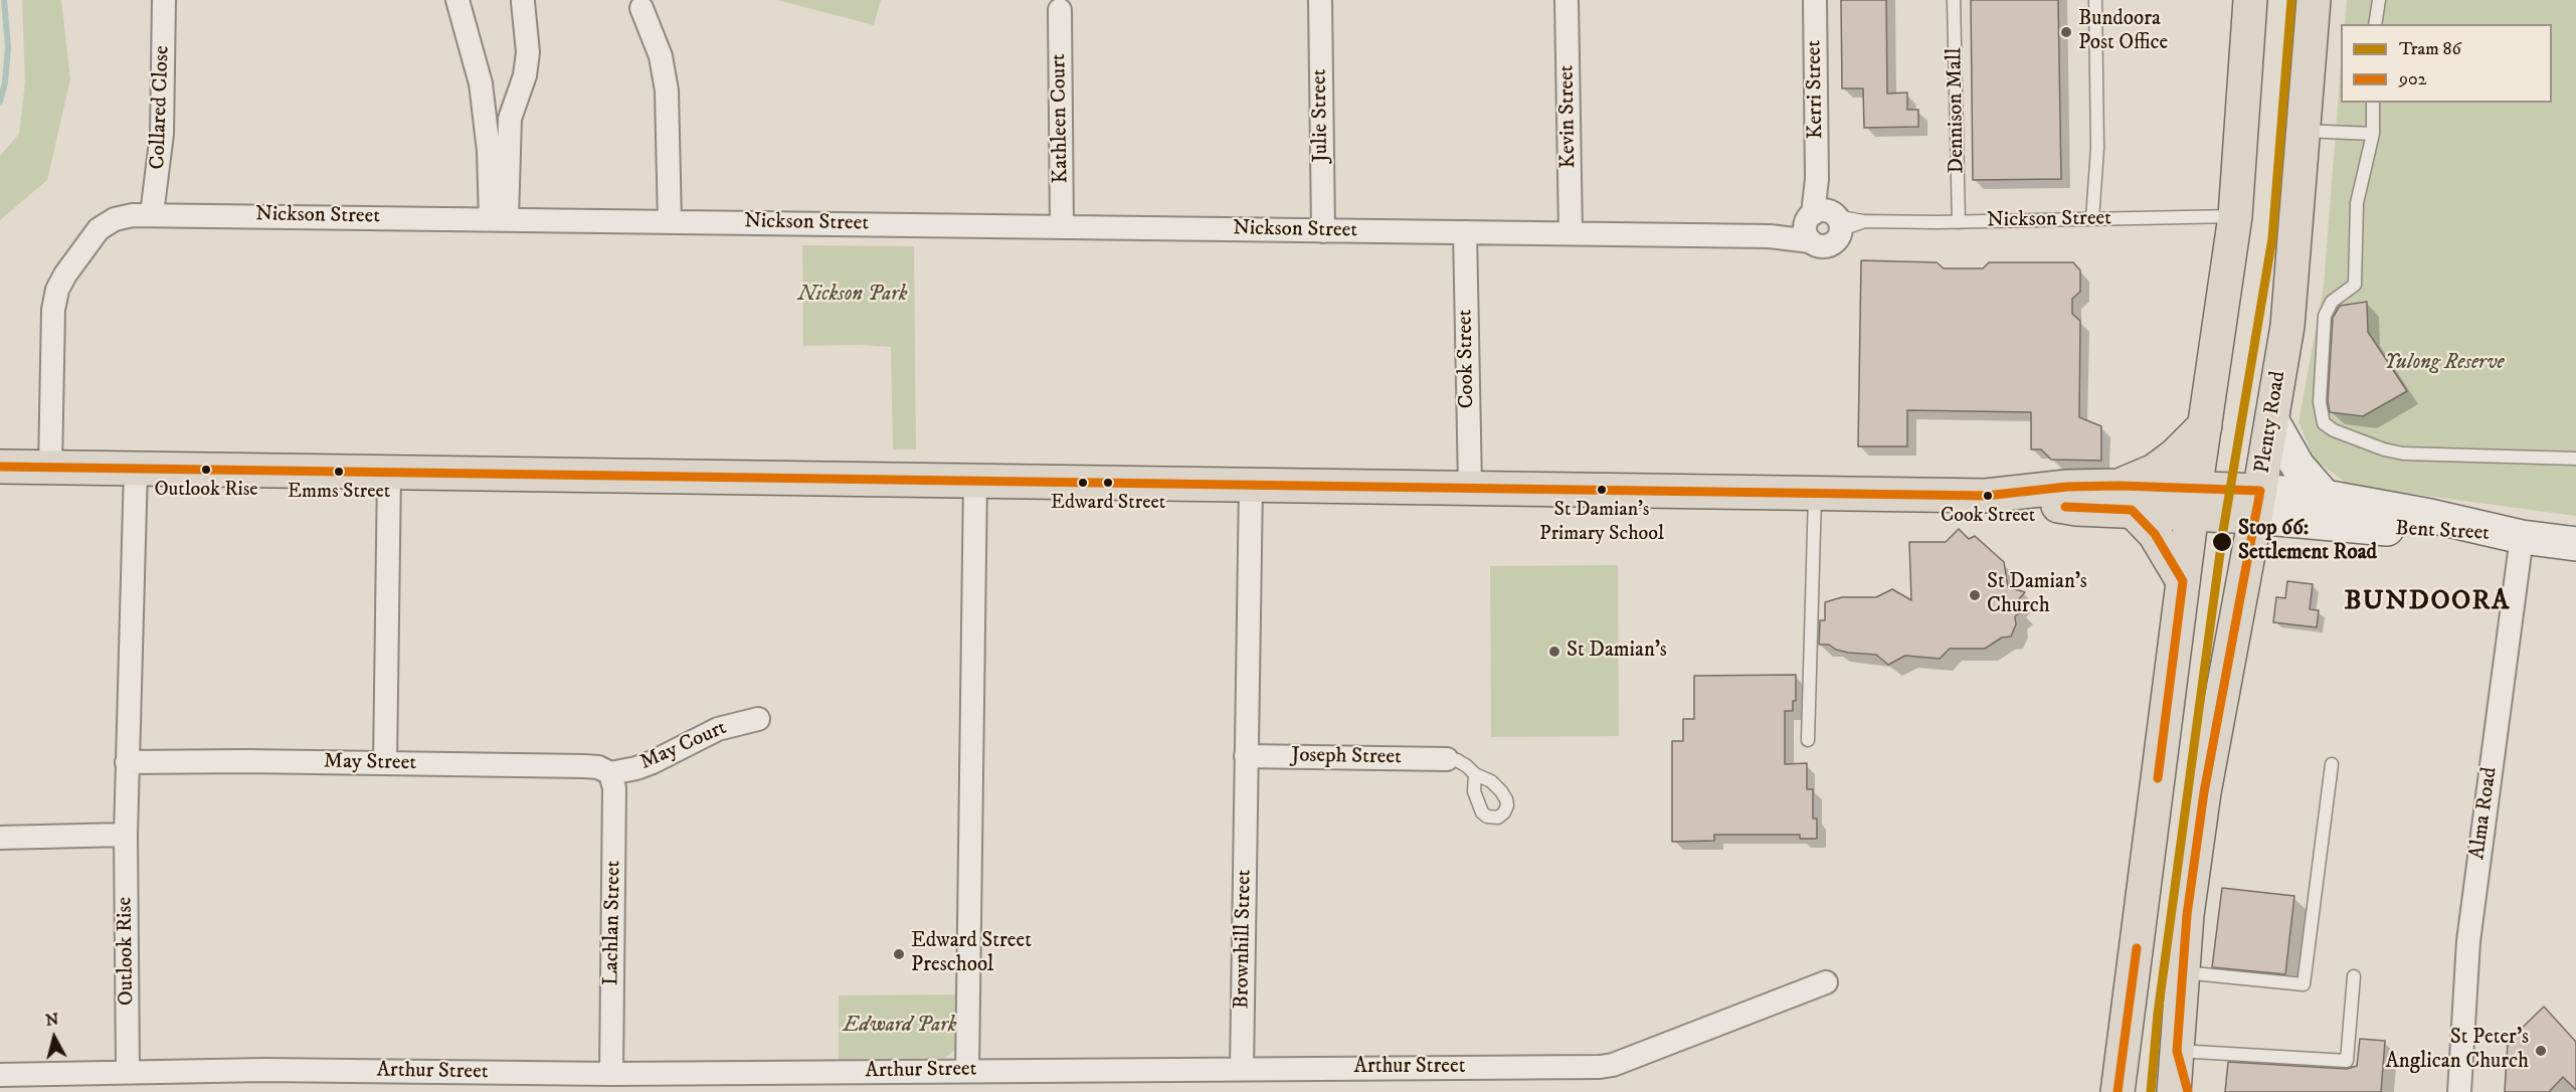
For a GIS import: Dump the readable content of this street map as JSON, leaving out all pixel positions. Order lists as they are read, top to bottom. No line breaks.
{"streets":{"main road":["Plenty Road","Bent Street"],"street":["Kerri Street","Collared Close","Julie Street","Kevin Street","Kathleen Court","Nickson Street","Cook Street","May Court","Joseph Street","May Street","Alma Road","Lachlan Street","Brownhill Street","Outlook Rise","Arthur Street"],"lane":["Dennison Mall"]},"crossings":[["Kerri Street","Nickson Street"],["Collared Close","Nickson Street"],["Dennison Mall","Nickson Street"],["Julie Street","Nickson Street"],["Kevin Street","Nickson Street"],["Kathleen Court","Nickson Street"],["Nickson Street","Cook Street"],["Plenty Road","Bent Street"],["Bent Street","Alma Road"],["May Court","May Street"],["May Court","Lachlan Street"],["Joseph Street","Brownhill Street"],["May Street","Lachlan Street"],["May Street","Outlook Rise"],["Lachlan Street","Arthur Street"],["Brownhill Street","Arthur Street"],["Outlook Rise","Arthur Street"]],"districts":["BUNDOORA"],"parks":["Nickson Park","Yulong Reserve","Edward Park"],"places":["Bundoora Post Office","Outlook Rise","Emms Street","Edward Street","St Damian’s Primary School","Cook Street","Stop 66: Settlement Road","St Damian's Church","St Damian's","Edward Street Preschool","St Peter’s Anglican Church"],"lines":["tram line 86","transit line 902"],"legend":["Tram 86","902"],"north":"top"}
